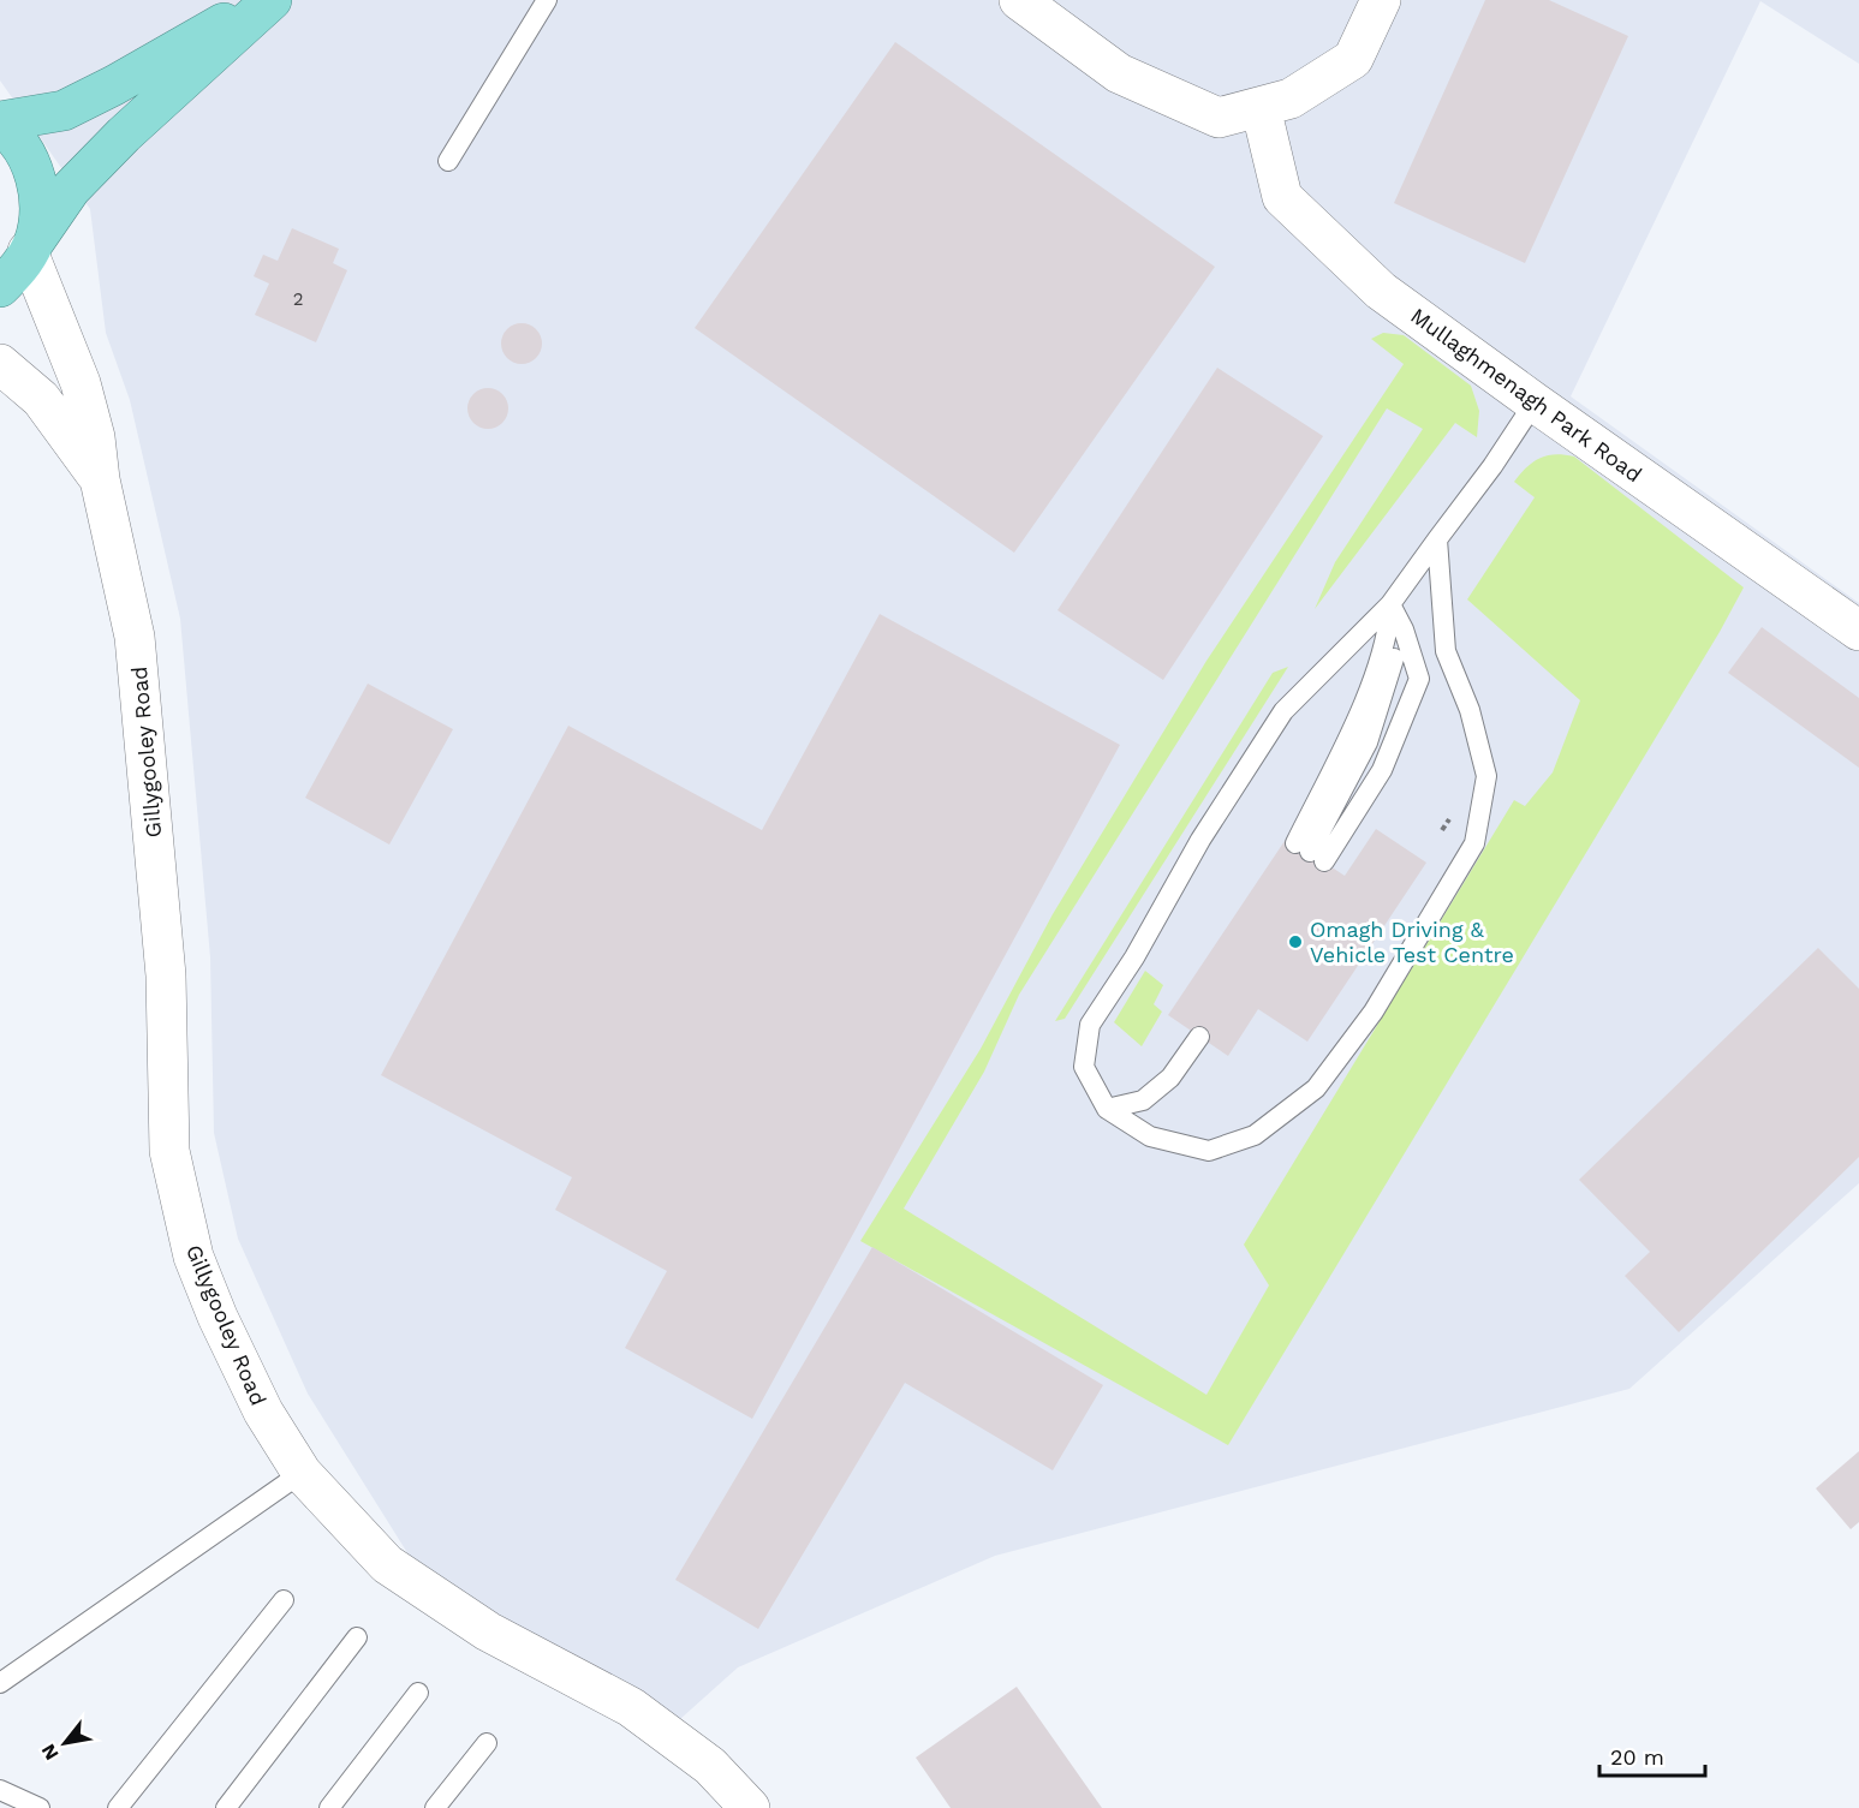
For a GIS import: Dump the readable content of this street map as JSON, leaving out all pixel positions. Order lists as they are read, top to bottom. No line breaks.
{"streets":{"main road":["Mullaghmenagh Park Road","Gillygooley Road"]},"places":["Omagh Driving & Vehicle Test Centre"],"house_numbers":["2"],"scale_bar":"20 m","north":"bottom left"}
